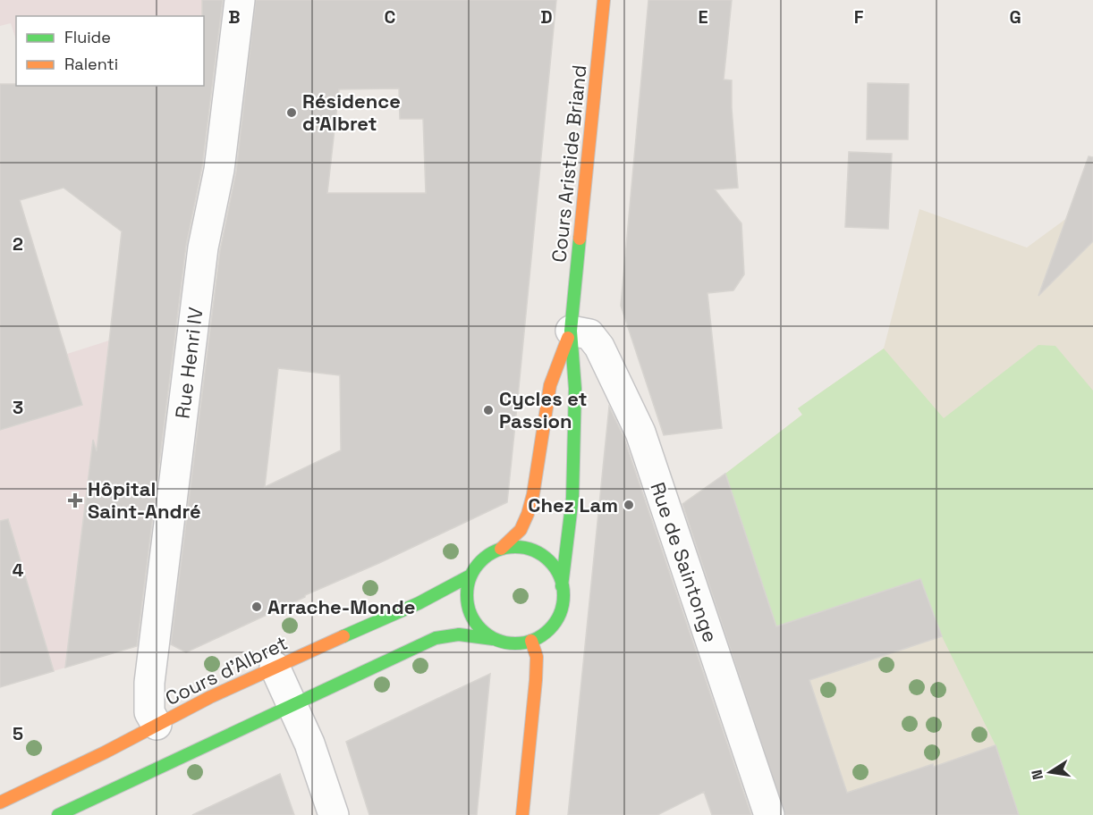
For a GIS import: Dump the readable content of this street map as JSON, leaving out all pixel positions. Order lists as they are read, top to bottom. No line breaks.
{"streets":{"main road":["Cours Aristide Briand","Cours d'Albret"],"street":["Rue Henri IV","Rue de Saintonge"]},"crossings":[["Cours Aristide Briand","Rue de Saintonge"],["Cours Aristide Briand","Cours d'Albret"],["Rue Henri IV","Cours d'Albret"]],"places":{"other":["Résidence d'Albret","Cycles et Passion","Chez Lam","Arrache-Monde"],"health":["Hôpital Saint-André"]},"legend":["Fluide","Ralenti"],"north":"left","grid":{"columns":["B","C","D","E","F","G"],"rows":["2","3","4","5"]}}
